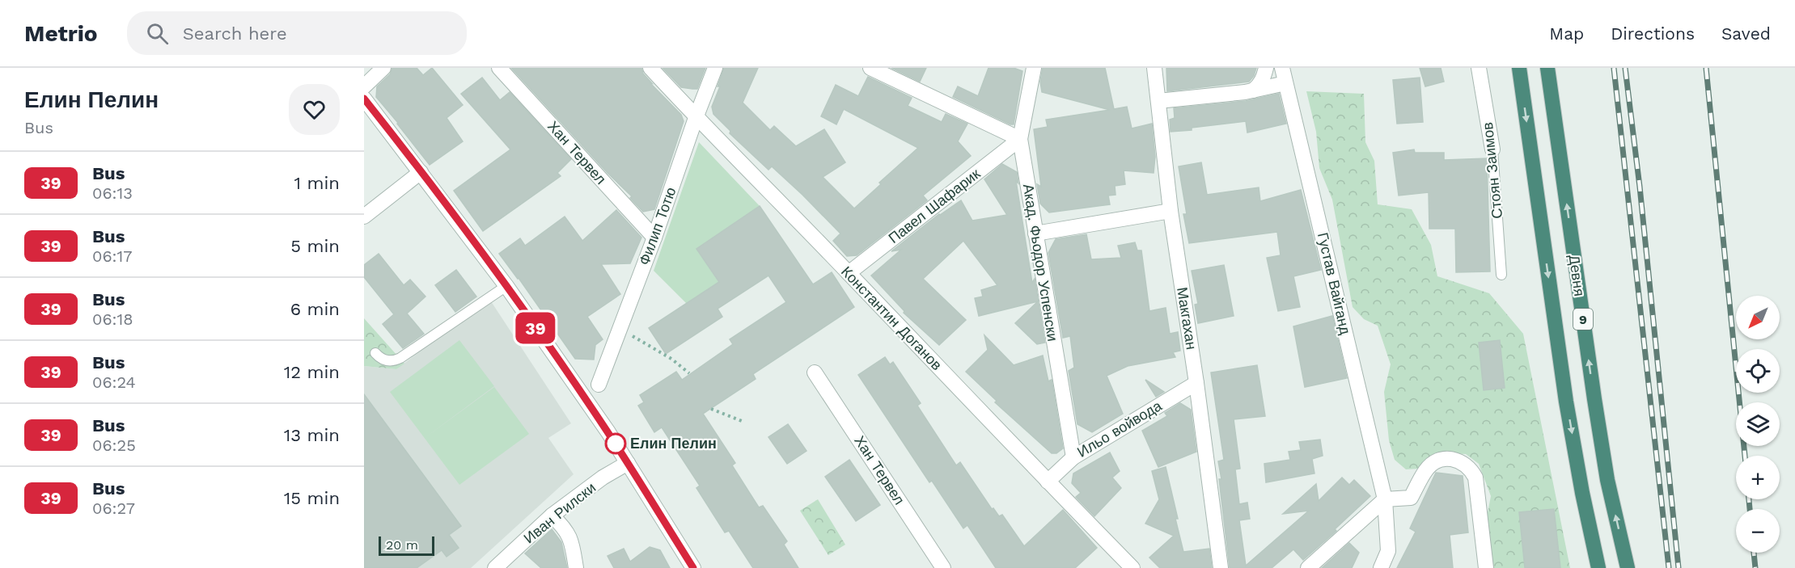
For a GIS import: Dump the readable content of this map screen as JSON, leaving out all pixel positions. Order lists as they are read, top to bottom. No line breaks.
{"streets":{"highway":["Девня","9"],"street":["Хан Тервел","Стоян Заимов","Павел Шафарик","Филип Тотю","Акад. Фьодор Успенски","Густав Вайганд","Константин Доганов","Макгахан","Ильо войвода","Иван Рилски"]},"crossings":[["Хан Тервел","Филип Тотю"],["Павел Шафарик","Акад. Фьодор Успенски"],["Павел Шафарик","Константин Доганов"],["Филип Тотю","Константин Доганов"],["Акад. Фьодор Успенски","Ильо войвода"],["Константин Доганов","Ильо войвода"],["Макгахан","Ильо войвода"]],"places":["Елин Пелин"],"lines":["bus line 39"],"scale_bar":"20 m","north":"bottom left","page":{"header":"Metrio","search":"Search here","nav":["Map","Directions","Saved"],"heading":["Елин Пелин","Bus"],"on_map":"39","list":[{"mark":"39","name":"Bus","note":"06:13","value":"1 min"},{"mark":"39","name":"Bus","note":"06:17","value":"5 min"},{"mark":"39","name":"Bus","note":"06:18","value":"6 min"},{"mark":"39","name":"Bus","note":"06:24","value":"12 min"},{"mark":"39","name":"Bus","note":"06:25","value":"13 min"},{"mark":"39","name":"Bus","note":"06:27","value":"15 min"}],"map_buttons":["+","−"],"scale":"20 m"}}
